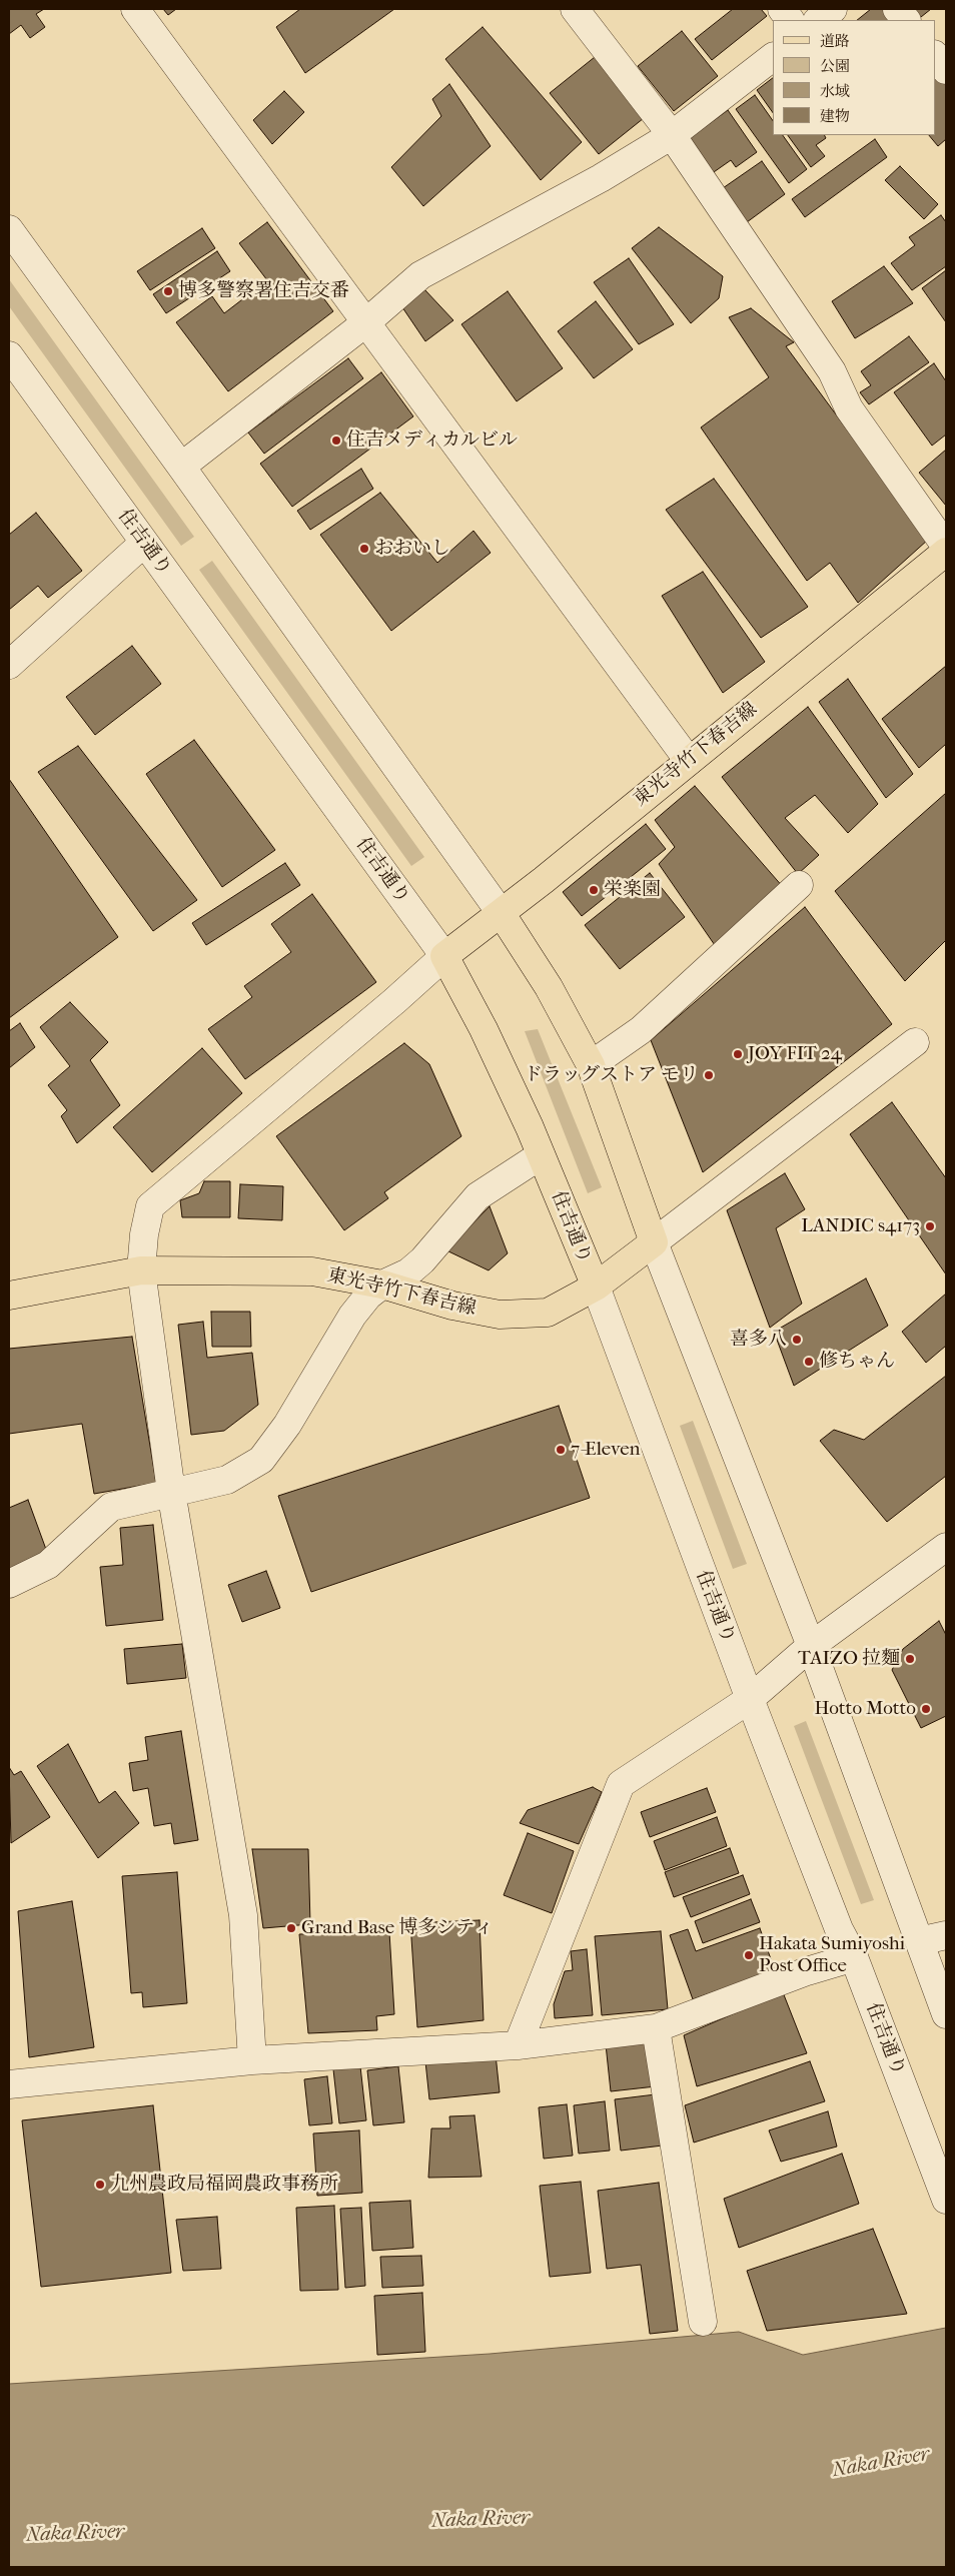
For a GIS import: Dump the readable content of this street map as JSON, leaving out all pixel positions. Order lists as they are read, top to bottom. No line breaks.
{"streets":{"main road":["住吉通り","東光寺竹下春吉線"]},"crossings":[["住吉通り","東光寺竹下春吉線"]],"water":["Naka River"],"places":["博多警察署住吉交番","住吉メディカルビル","おおいし","栄楽園","JOY FIT 24","ドラッグストア モリ","LANDIC s4173","喜多八","修ちゃん","7-Eleven","TAIZO 拉麵","Hotto Motto","Grand Base 博多シティ","Hakata Sumiyoshi Post Office","九州農政局福岡農政事務所"],"legend":["道路","公園","水域","建物"]}
